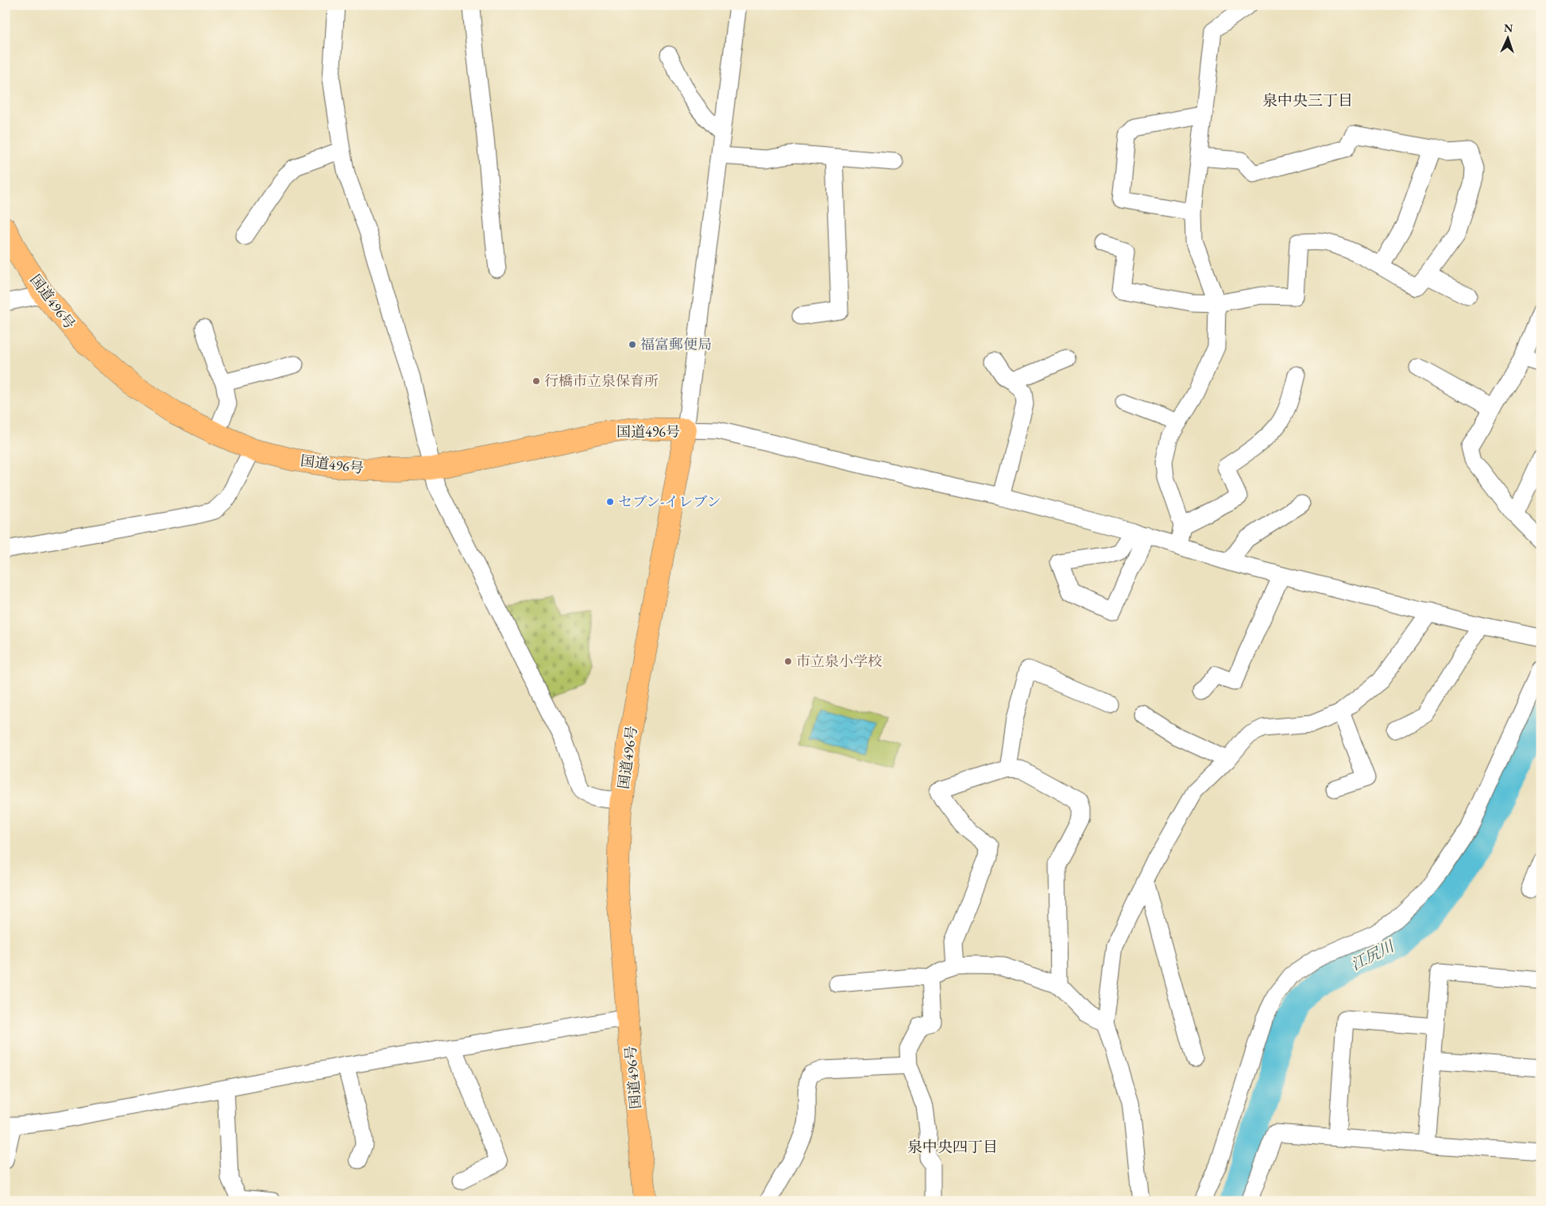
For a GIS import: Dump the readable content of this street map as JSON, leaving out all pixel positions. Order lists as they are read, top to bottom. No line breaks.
{"streets":{"highway":["国道496号"]},"districts":["泉中央三丁目","泉中央四丁目"],"water":["江尻川"],"places":["福富郵便局","行橋市立泉保育所","セブン-イレブン","市立泉小学校"],"north":"top"}
